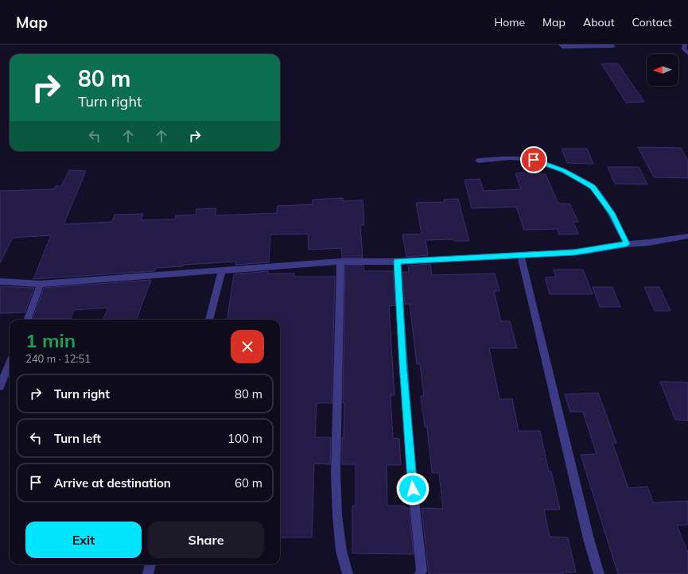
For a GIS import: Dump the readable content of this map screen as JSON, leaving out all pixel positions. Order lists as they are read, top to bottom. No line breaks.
{"north":"left","page":{"header":"Map","nav":["Home","Map","About","Contact"],"turn":["80 m","Turn right"],"heading":["1 min","240 m · 12:51"],"list":[{"name":"Turn right","value":"80 m"},{"name":"Turn left","value":"100 m"},{"name":"Arrive at destination","value":"60 m"}],"buttons":["Exit","Share"]}}
